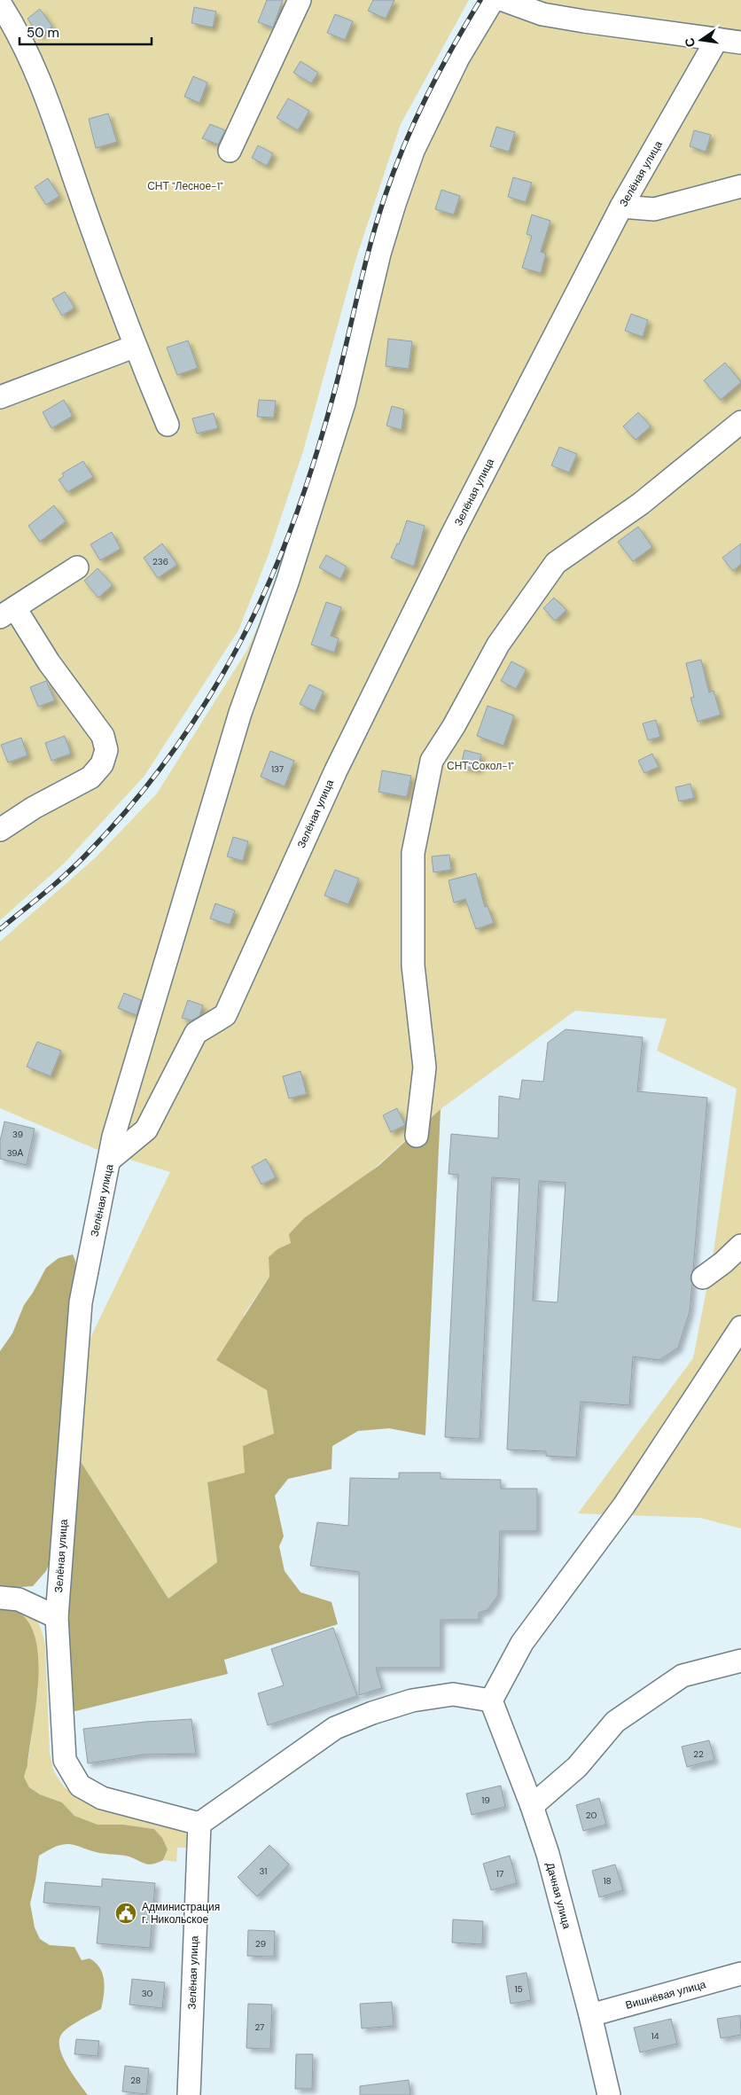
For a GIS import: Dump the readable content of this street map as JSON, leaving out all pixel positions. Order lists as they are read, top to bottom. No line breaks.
{"streets":{"street":["Зелёная улица","Дачная улица","Вишнёвая улица"]},"crossings":[["Дачная улица","Вишнёвая улица"]],"parks":["СНТ \"Лесное-1\"","СНТ\"Сокол-1\""],"places":{"public building":["Администрация г. Никольское"]},"house_numbers":["236","137","39","39А","22","19","20","31","17","18","29","15","30","27","14","28"],"scale_bar":"50 m","north":"left"}
